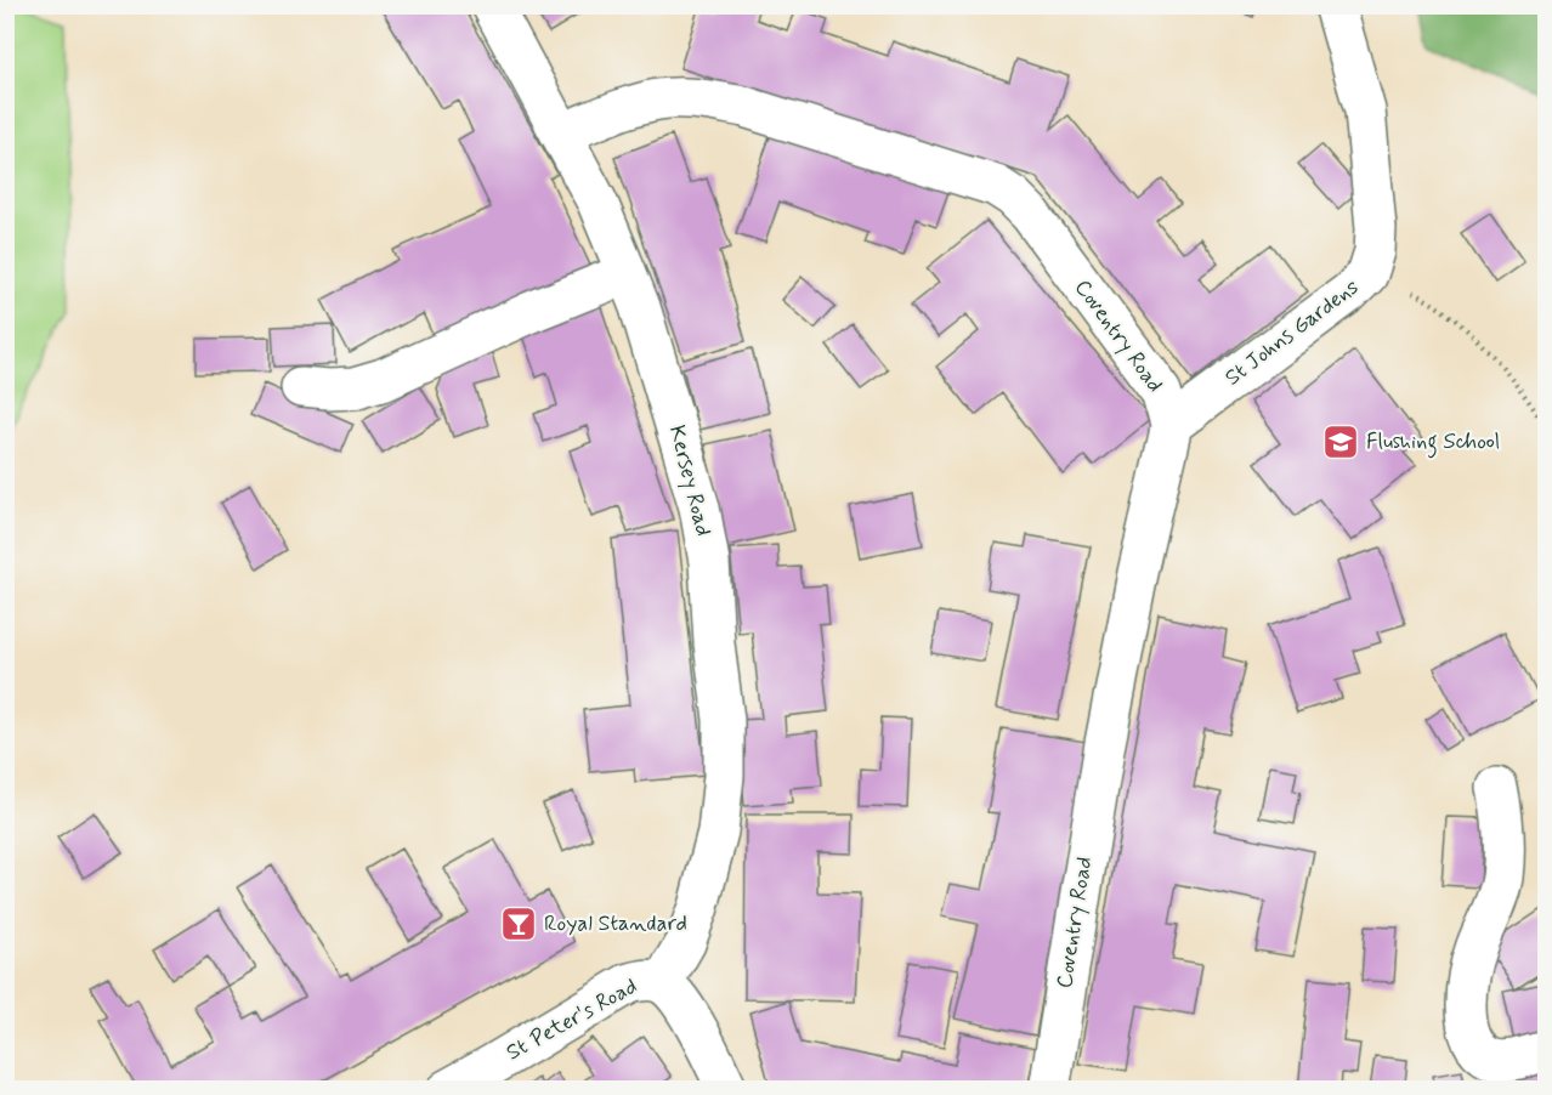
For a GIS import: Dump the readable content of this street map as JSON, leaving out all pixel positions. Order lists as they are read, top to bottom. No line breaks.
{"streets":{"street":["St Johns Gardens","Coventry Road","Kersey Road","St Peter's Road"]},"crossings":[["St Johns Gardens","Coventry Road"],["Coventry Road","Kersey Road"],["Kersey Road","St Peter's Road"]],"places":{"school or university":["Flushing School"],"bar":["Royal Standard"]}}
